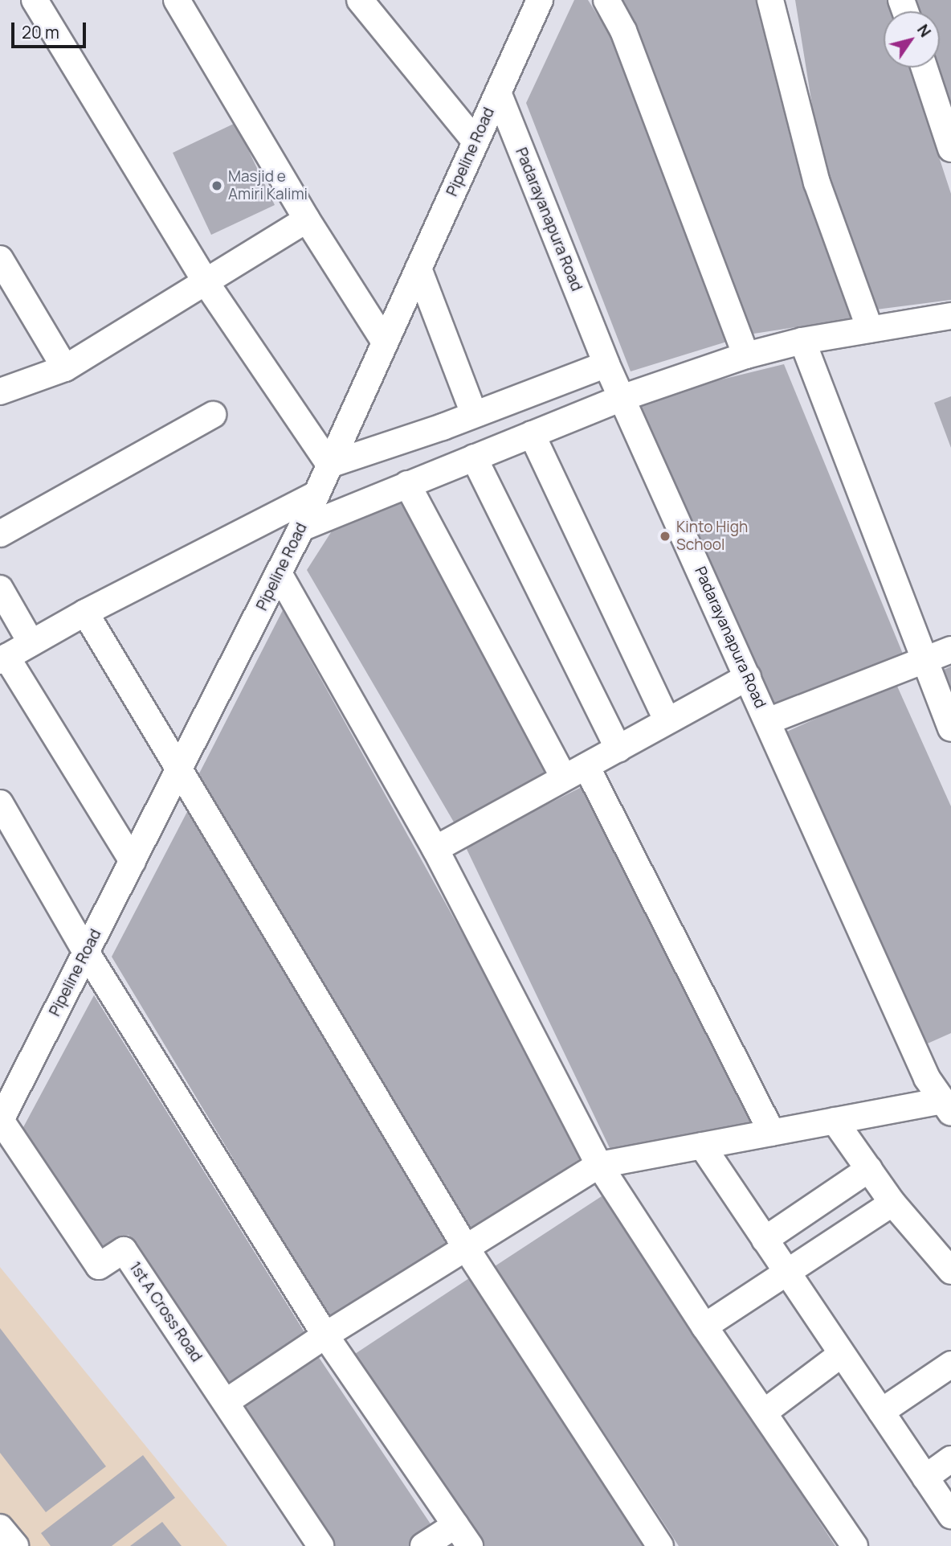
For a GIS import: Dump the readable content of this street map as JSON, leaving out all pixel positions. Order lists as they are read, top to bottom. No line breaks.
{"streets":{"street":["Pipeline Road","Padarayanapura Road","1st A Cross Road"]},"crossings":[["Pipeline Road","Padarayanapura Road"],["Pipeline Road","1st A Cross Road"]],"places":["Masjid e Amiri Kalimi","Kinto High School"],"scale_bar":"20 m","north":"top right"}
